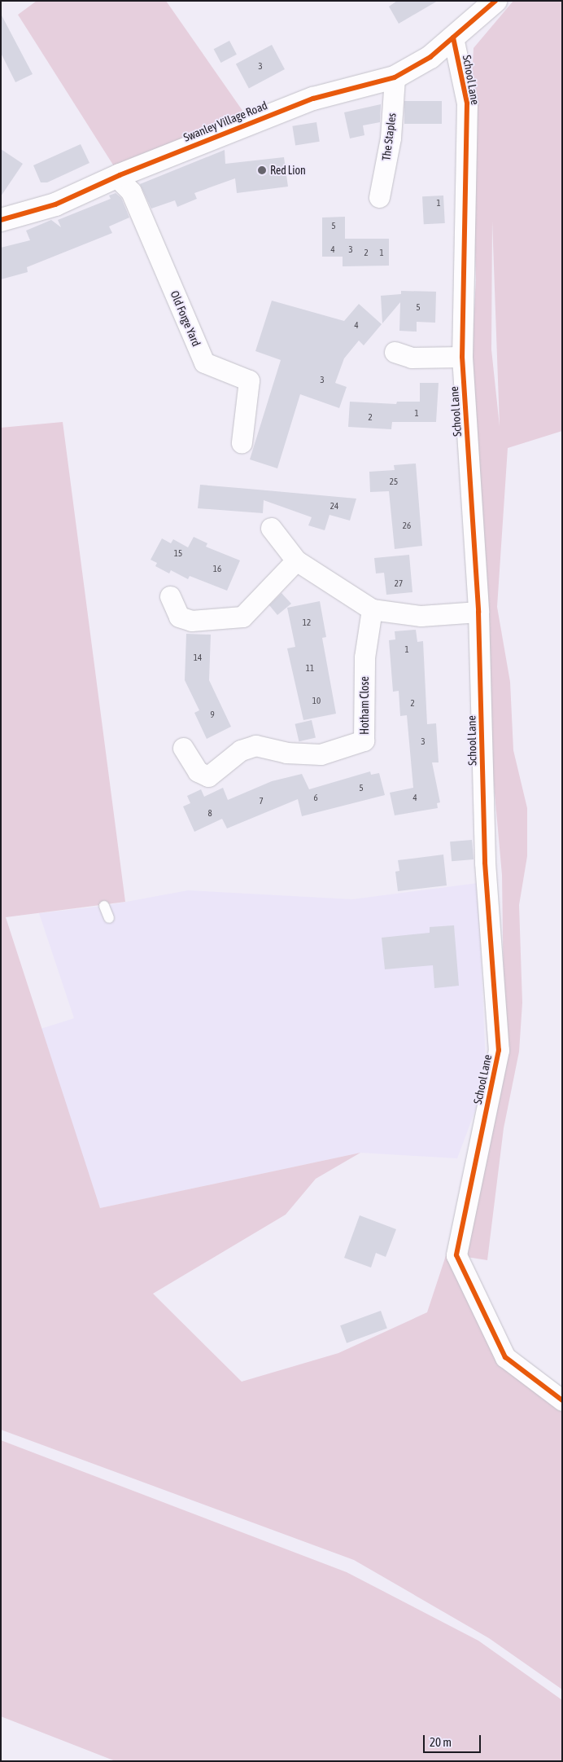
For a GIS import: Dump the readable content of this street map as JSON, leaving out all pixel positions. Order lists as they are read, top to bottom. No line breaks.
{"streets":{"street":["School Lane","Swanley Village Road","The Staples","Old Forge Yard","Hotham Close"]},"crossings":[["School Lane","Swanley Village Road"],["Swanley Village Road","The Staples"],["Swanley Village Road","Old Forge Yard"]],"places":["Red Lion"],"house_numbers":["3","1","5","4","3","2","1","5","4","3","1","2","25","24","26","15","16","27","12","1","14","11","10","2","9","3","5","6","4","7","8"],"scale_bar":"20 m"}
